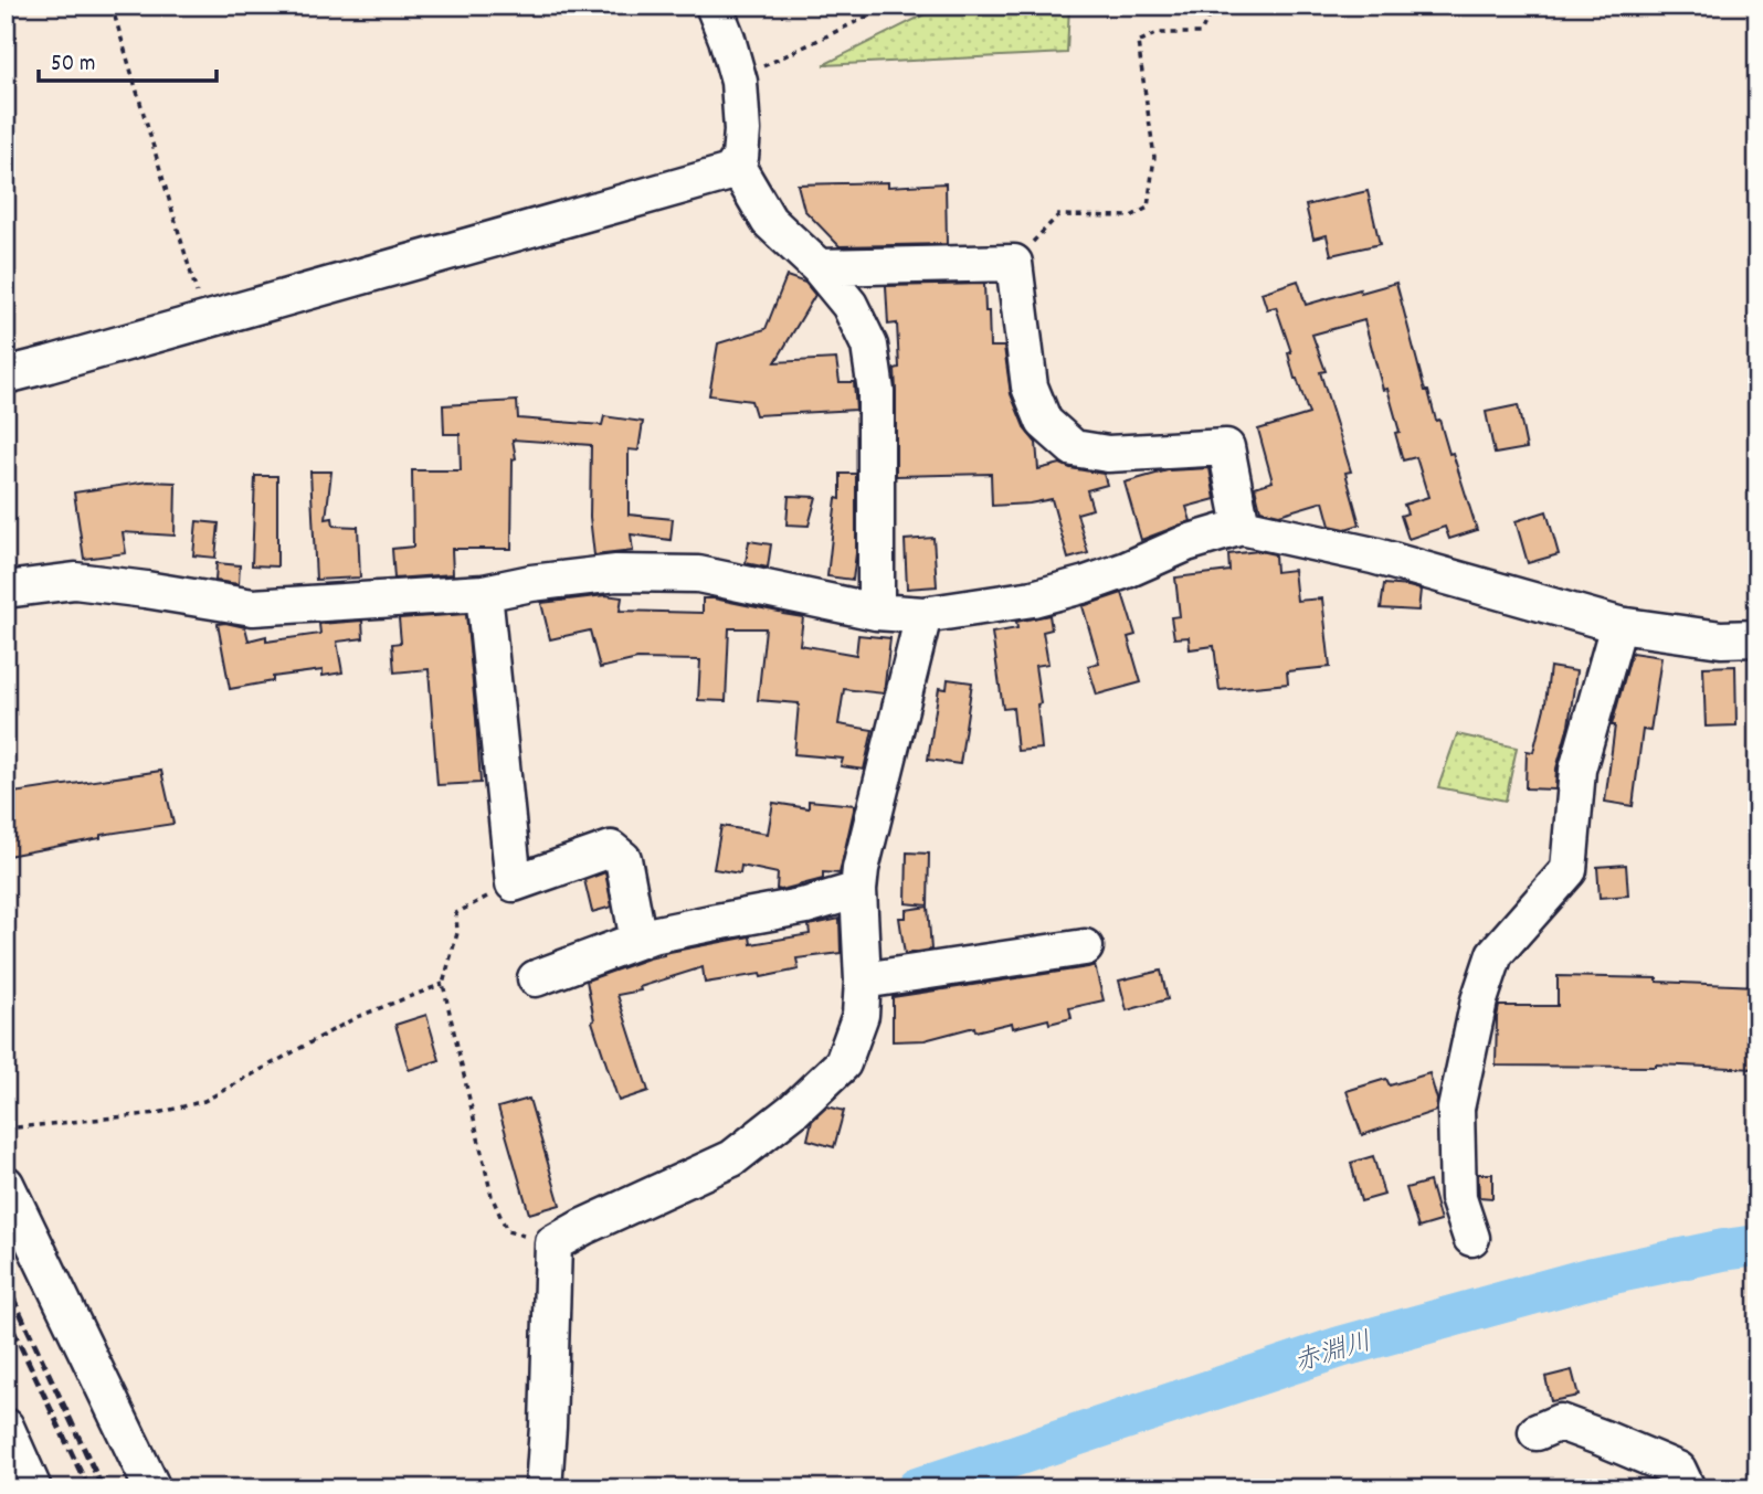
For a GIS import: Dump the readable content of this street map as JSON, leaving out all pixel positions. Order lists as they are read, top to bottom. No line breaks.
{"water":["赤淵川"],"scale_bar":"50 m"}
